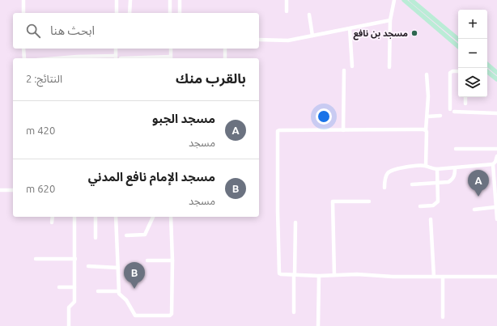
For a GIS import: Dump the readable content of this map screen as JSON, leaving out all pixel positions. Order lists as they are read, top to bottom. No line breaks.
{"places":["مسجد بن نافع"],"page":{"map_buttons":["+","−"],"search":"ابحث هنا","heading":["بالقرب منك","النتائج: 2"],"list":[{"mark":"A","name":"مسجد الجبو","note":"مسجد","value":"420 m"},{"mark":"B","name":"مسجد الإمام نافع المدني","note":"مسجد","value":"620 m"}],"pins":["A","B"]}}
